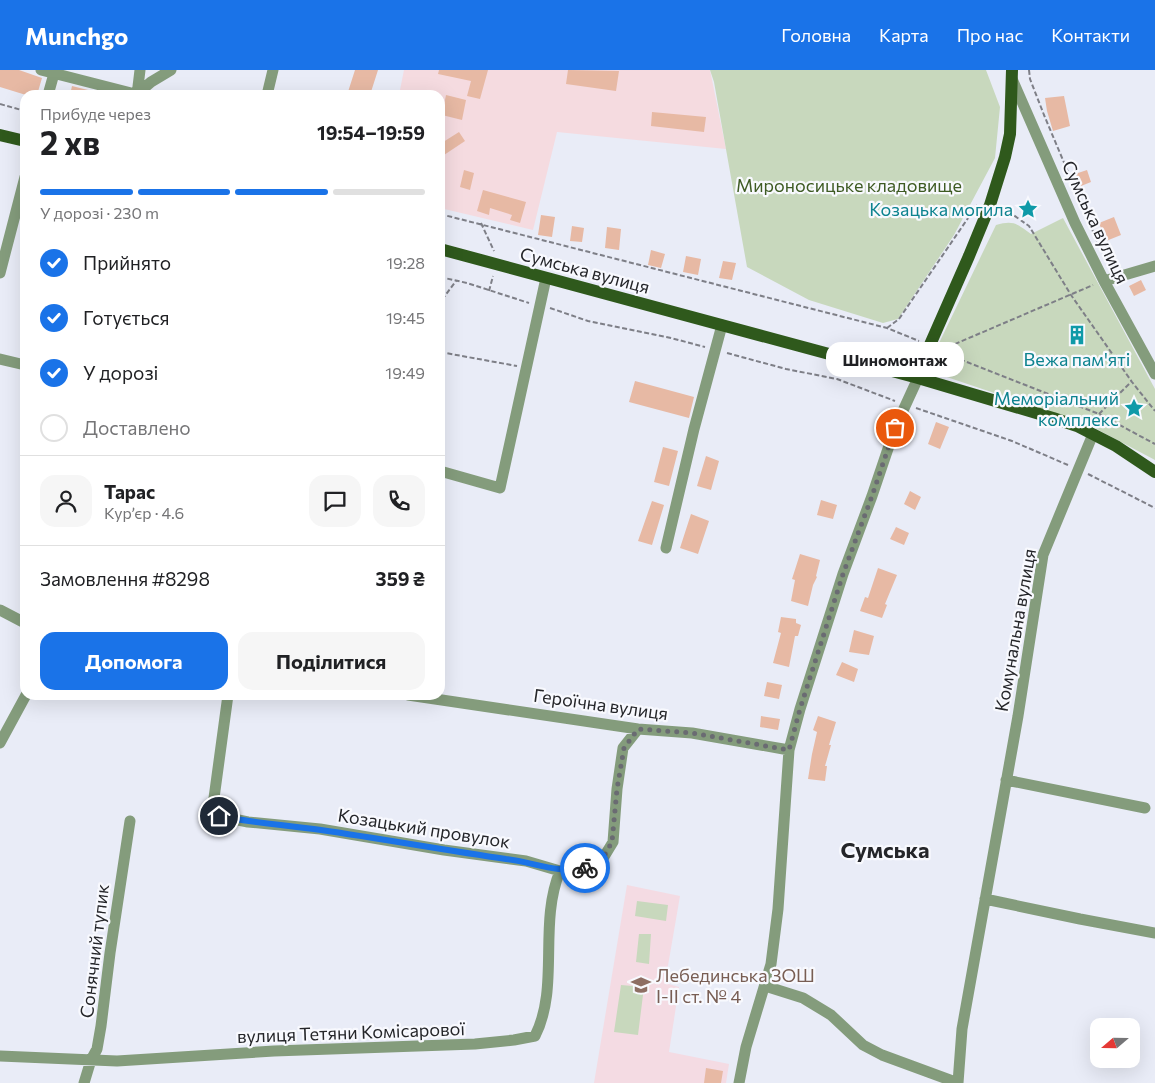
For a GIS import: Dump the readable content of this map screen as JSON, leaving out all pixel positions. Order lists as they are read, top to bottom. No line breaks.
{"streets":{"main road":["Сумська вулиця"],"street":["Комунальна вулиця","Героїчна вулиця","Козацький провулок","Сонячний тупик","вулиця Тетяни Комісарової"]},"crossings":[["Сумська вулиця","Комунальна вулиця"],["Героїчна вулиця","Козацький провулок"],["Козацький провулок","вулиця Тетяни Комісарової"],["Сонячний тупик","вулиця Тетяни Комісарової"]],"districts":["Сумська"],"parks":["Мироносицьке кладовище"],"places":{"place":["Козацька могила","Меморіальний комплекс"],"building":["Вежа пам'яті"],"other":["Шиномонтаж"],"school or university":["Лебединська ЗОШ І-ІІ ст. № 4"]},"north":"left","page":{"header":"Munchgo","nav":["Головна","Карта","Про нас","Контакти"],"heading":["2 хв","Прибуде через","19:54–19:59"],"panel":["Тарас","Кур’єр · 4.6","Замовлення #8298","359 ₴"],"bar":"У дорозі · 230 m","list":[["Прийнято","19:28"],["Готується","19:45"],["У дорозі","19:49"],"Доставлено"],"bubble":"Шиномонтаж","buttons":["Допомога","Поділитися"]}}
